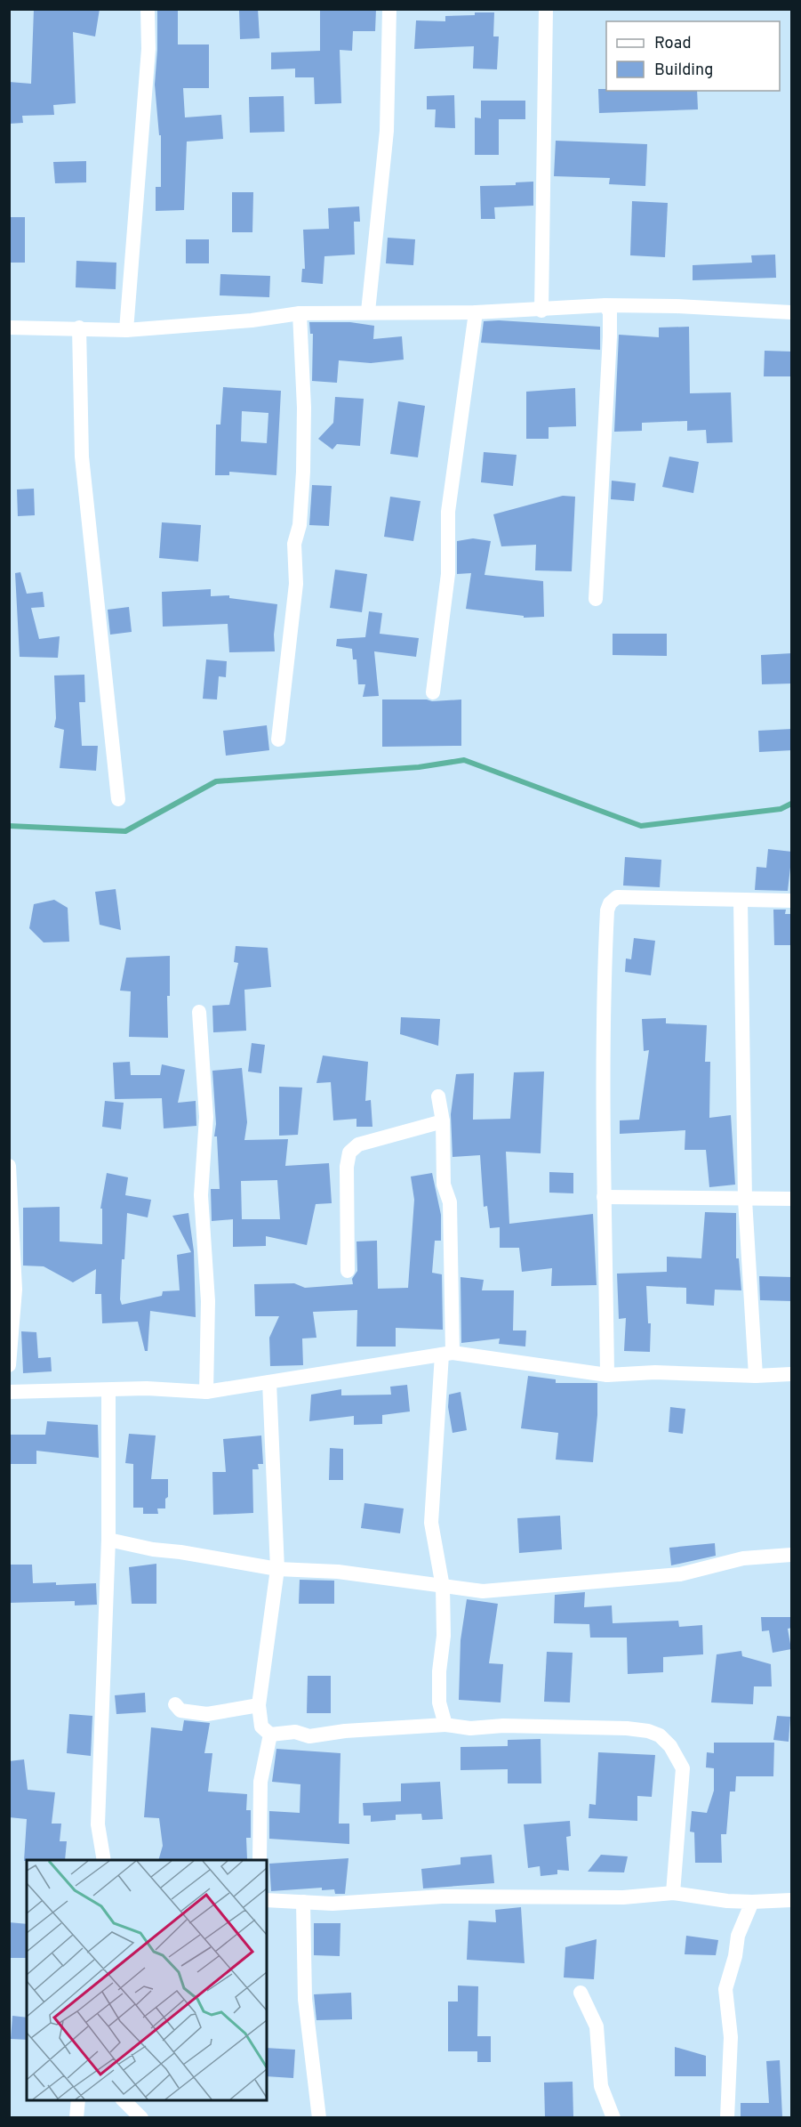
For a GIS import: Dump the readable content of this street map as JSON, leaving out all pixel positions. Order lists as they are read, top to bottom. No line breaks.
{"legend":["Road","Building"]}
